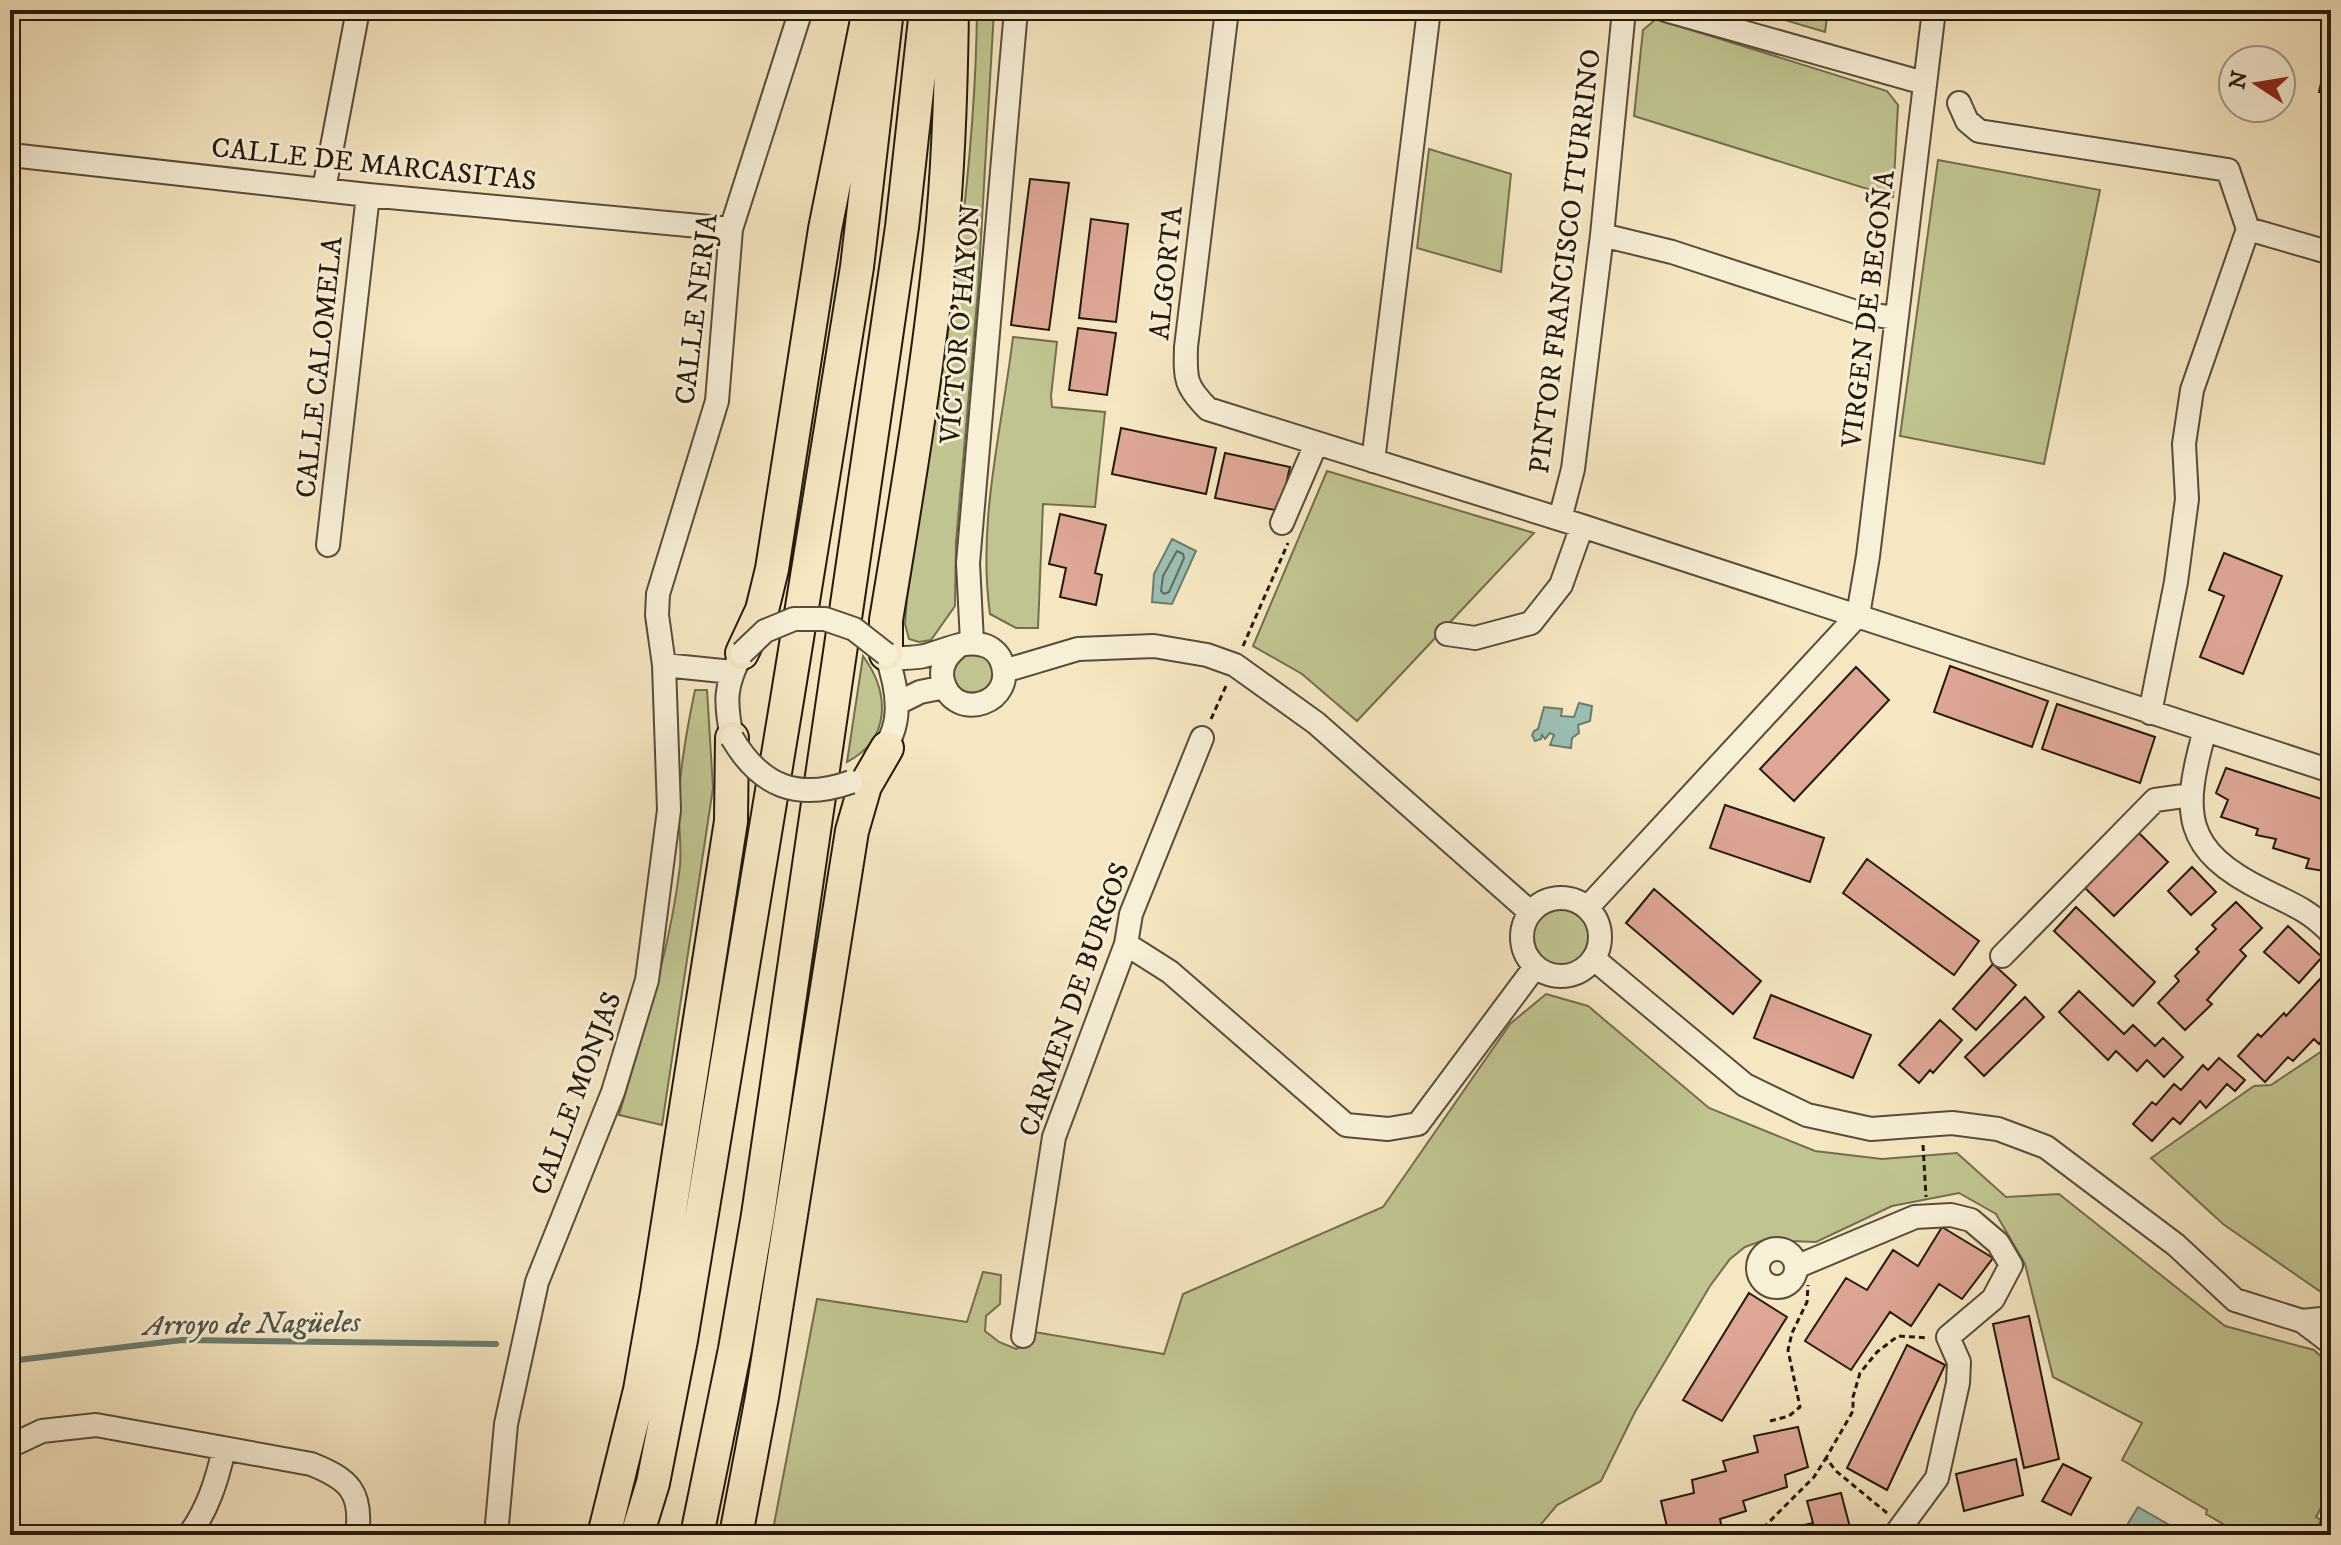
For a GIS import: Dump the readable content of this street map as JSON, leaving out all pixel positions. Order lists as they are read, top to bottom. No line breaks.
{"streets":{"street":["CALLE DE MARCASITAS","PINTOR FRANCISCO ITURRINO","ALGORTA","CALLE NERJA","VIRGEN DE BEGOÑA","VÍCTOR O'HAYON","CALLE CALOMELA","CARMEN DE BURGOS","CALLE MONJAS"]},"crossings":[["CALLE DE MARCASITAS","CALLE NERJA"],["CALLE DE MARCASITAS","CALLE CALOMELA"],["PINTOR FRANCISCO ITURRINO","ALGORTA"],["ALGORTA","VIRGEN DE BEGOÑA"],["CALLE NERJA","CALLE MONJAS"]],"water":["Arroyo de Nagüeles"],"north":"left"}
